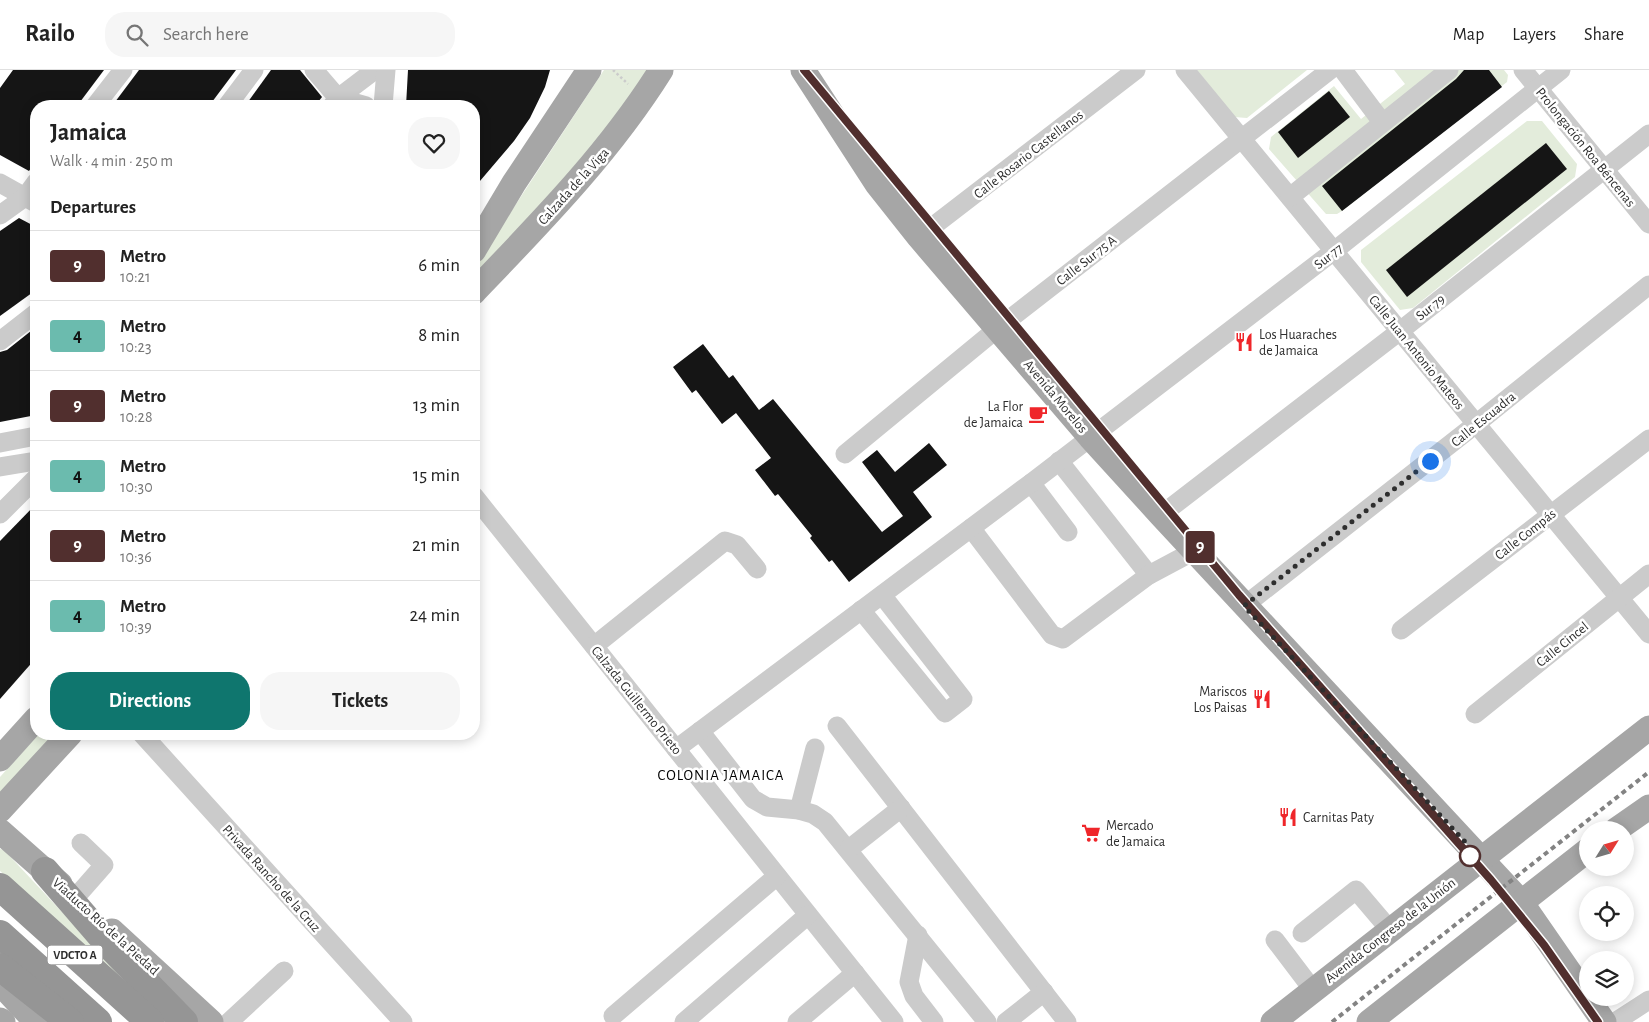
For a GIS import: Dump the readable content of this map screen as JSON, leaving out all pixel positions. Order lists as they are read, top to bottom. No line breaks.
{"streets":{"highway":["VDCTO A"],"main road":["Calzada de la Viga","Avenida Morelos","Viaducto Río de la Piedad","Avenida Congreso de la Unión"],"street":["Prolongación Roa Béncenas","Calle Rosario Castellanos","Sur 77","Calle Sur 75 A","Sur 79","Calle Juan Antonio Mateos","Calle Escuadra","Calle Compás","Calle Cincel","Calzada Guillermo Prieto","Privada Rancho de la Cruz"]},"crossings":[["Prolongación Roa Béncenas","Sur 77"],["Prolongación Roa Béncenas","Sur 79"],["Calle Rosario Castellanos","Avenida Morelos"],["Sur 77","Calle Juan Antonio Mateos"],["Sur 77","Avenida Morelos"],["Sur 77","Calzada Guillermo Prieto"],["Calle Sur 75 A","Calle Juan Antonio Mateos"],["Calle Sur 75 A","Avenida Morelos"],["Sur 79","Calle Juan Antonio Mateos"],["Sur 79","Avenida Morelos"],["Calle Juan Antonio Mateos","Calle Escuadra"],["Calle Juan Antonio Mateos","Calle Compás"],["Calle Juan Antonio Mateos","Calle Cincel"],["Avenida Morelos","Calle Escuadra"],["Avenida Morelos","Avenida Congreso de la Unión"]],"districts":["COLONIA JAMAICA"],"places":{"restaurant":["Los Huaraches de Jamaica","Mariscos Los Paisas","Carnitas Paty"],"cafe":["La Flor de Jamaica"],"supermarket":["Mercado de Jamaica"]},"lines":["metro line 9"],"north":"top right","page":{"header":"Railo","search":"Search here","nav":["Map","Layers","Share"],"on_map":"9","heading":[["Jamaica","Walk · 4 min · 250 m"],"Departures"],"list":[{"mark":"9","name":"Metro","note":"10:21","value":"6 min"},{"mark":"4","name":"Metro","note":"10:23","value":"8 min"},{"mark":"9","name":"Metro","note":"10:28","value":"13 min"},{"mark":"4","name":"Metro","note":"10:30","value":"15 min"},{"mark":"9","name":"Metro","note":"10:36","value":"21 min"},{"mark":"4","name":"Metro","note":"10:39","value":"24 min"}],"buttons":["Directions","Tickets"]}}
